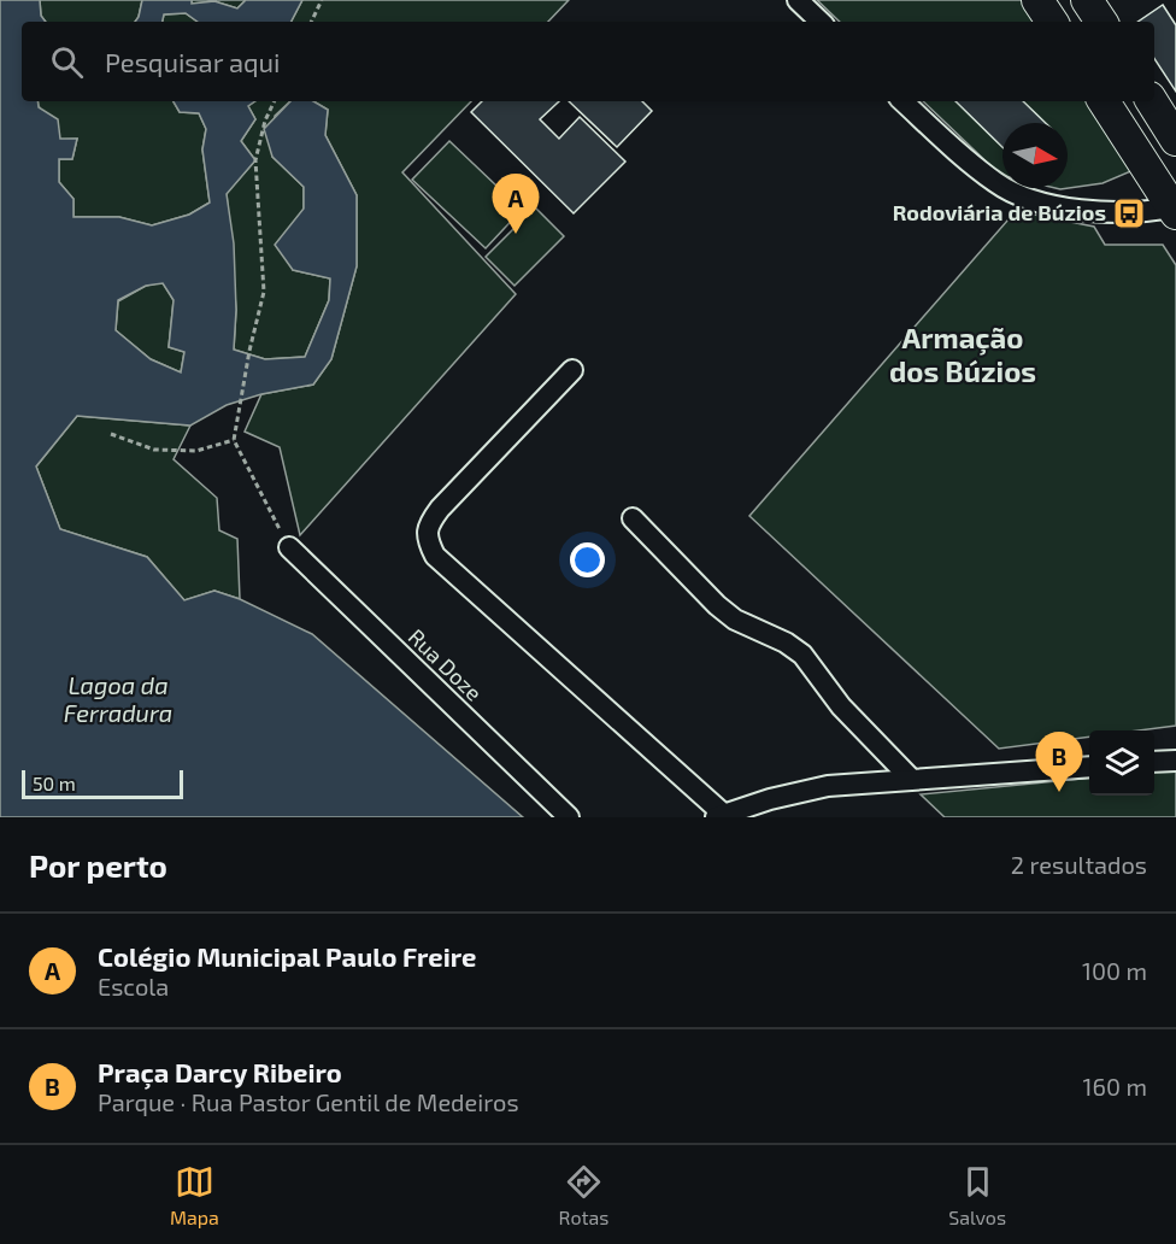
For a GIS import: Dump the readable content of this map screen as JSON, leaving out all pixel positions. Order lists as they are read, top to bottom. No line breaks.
{"streets":{"street":["Rua Doze"]},"districts":["Armação dos Búzios"],"water":["Lagoa da Ferradura"],"places":{"bus stop":["Rodoviária de Búzios"]},"scale_bar":"50 m","north":"right","page":{"search":"Pesquisar aqui","pins":["A","B"],"scale":"50 m","heading":["Por perto","2 resultados"],"list":[{"mark":"A","name":"Colégio Municipal Paulo Freire","note":"Escola","value":"100 m"},{"mark":"B","name":"Praça Darcy Ribeiro","note":"Parque · Rua Pastor Gentil de Medeiros","value":"160 m"}],"nav":["Mapa","Rotas","Salvos"]}}
